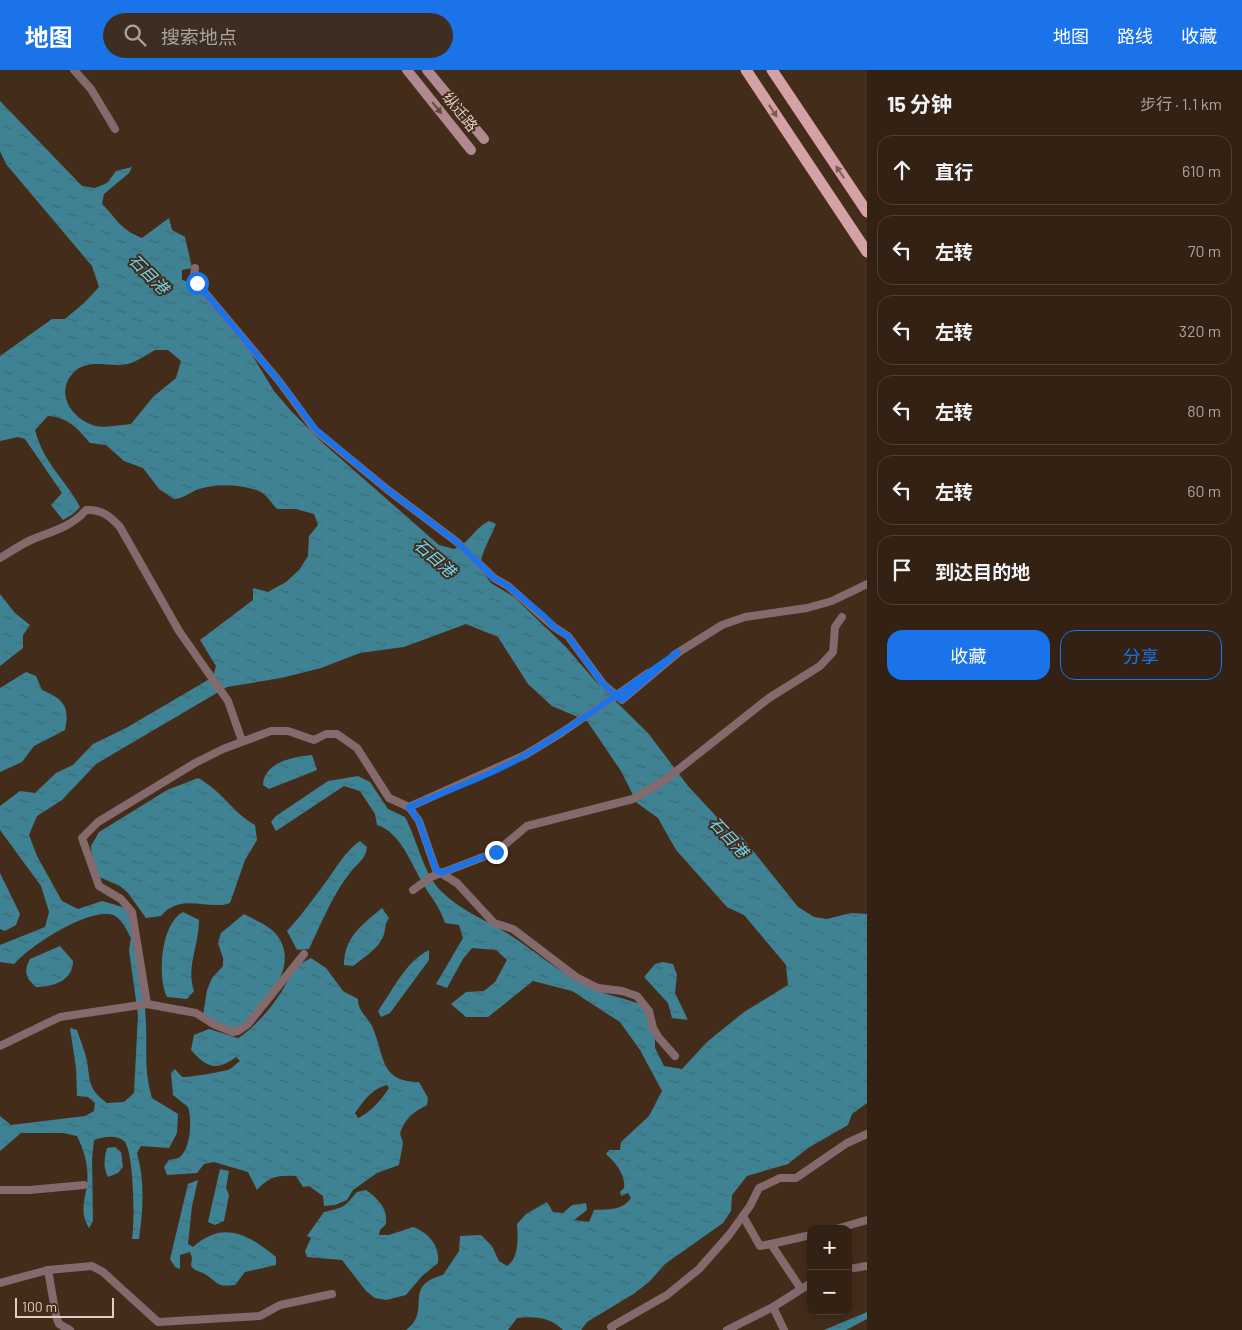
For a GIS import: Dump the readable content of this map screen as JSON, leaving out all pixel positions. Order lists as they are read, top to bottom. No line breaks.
{"streets":{"street":["纵迁路"]},"water":["石目港"],"scale_bar":"100 m","page":{"header":"地图","search":"搜索地点","nav":["地图","路线","收藏"],"heading":["15 分钟","步行 · 1.1 km"],"list":[["直行","610 m"],["左转","70 m"],["左转","320 m"],["左转","80 m"],["左转","60 m"],"到达目的地"],"buttons":["收藏","分享"],"map_buttons":["+","−"],"scale":"100 m"}}
